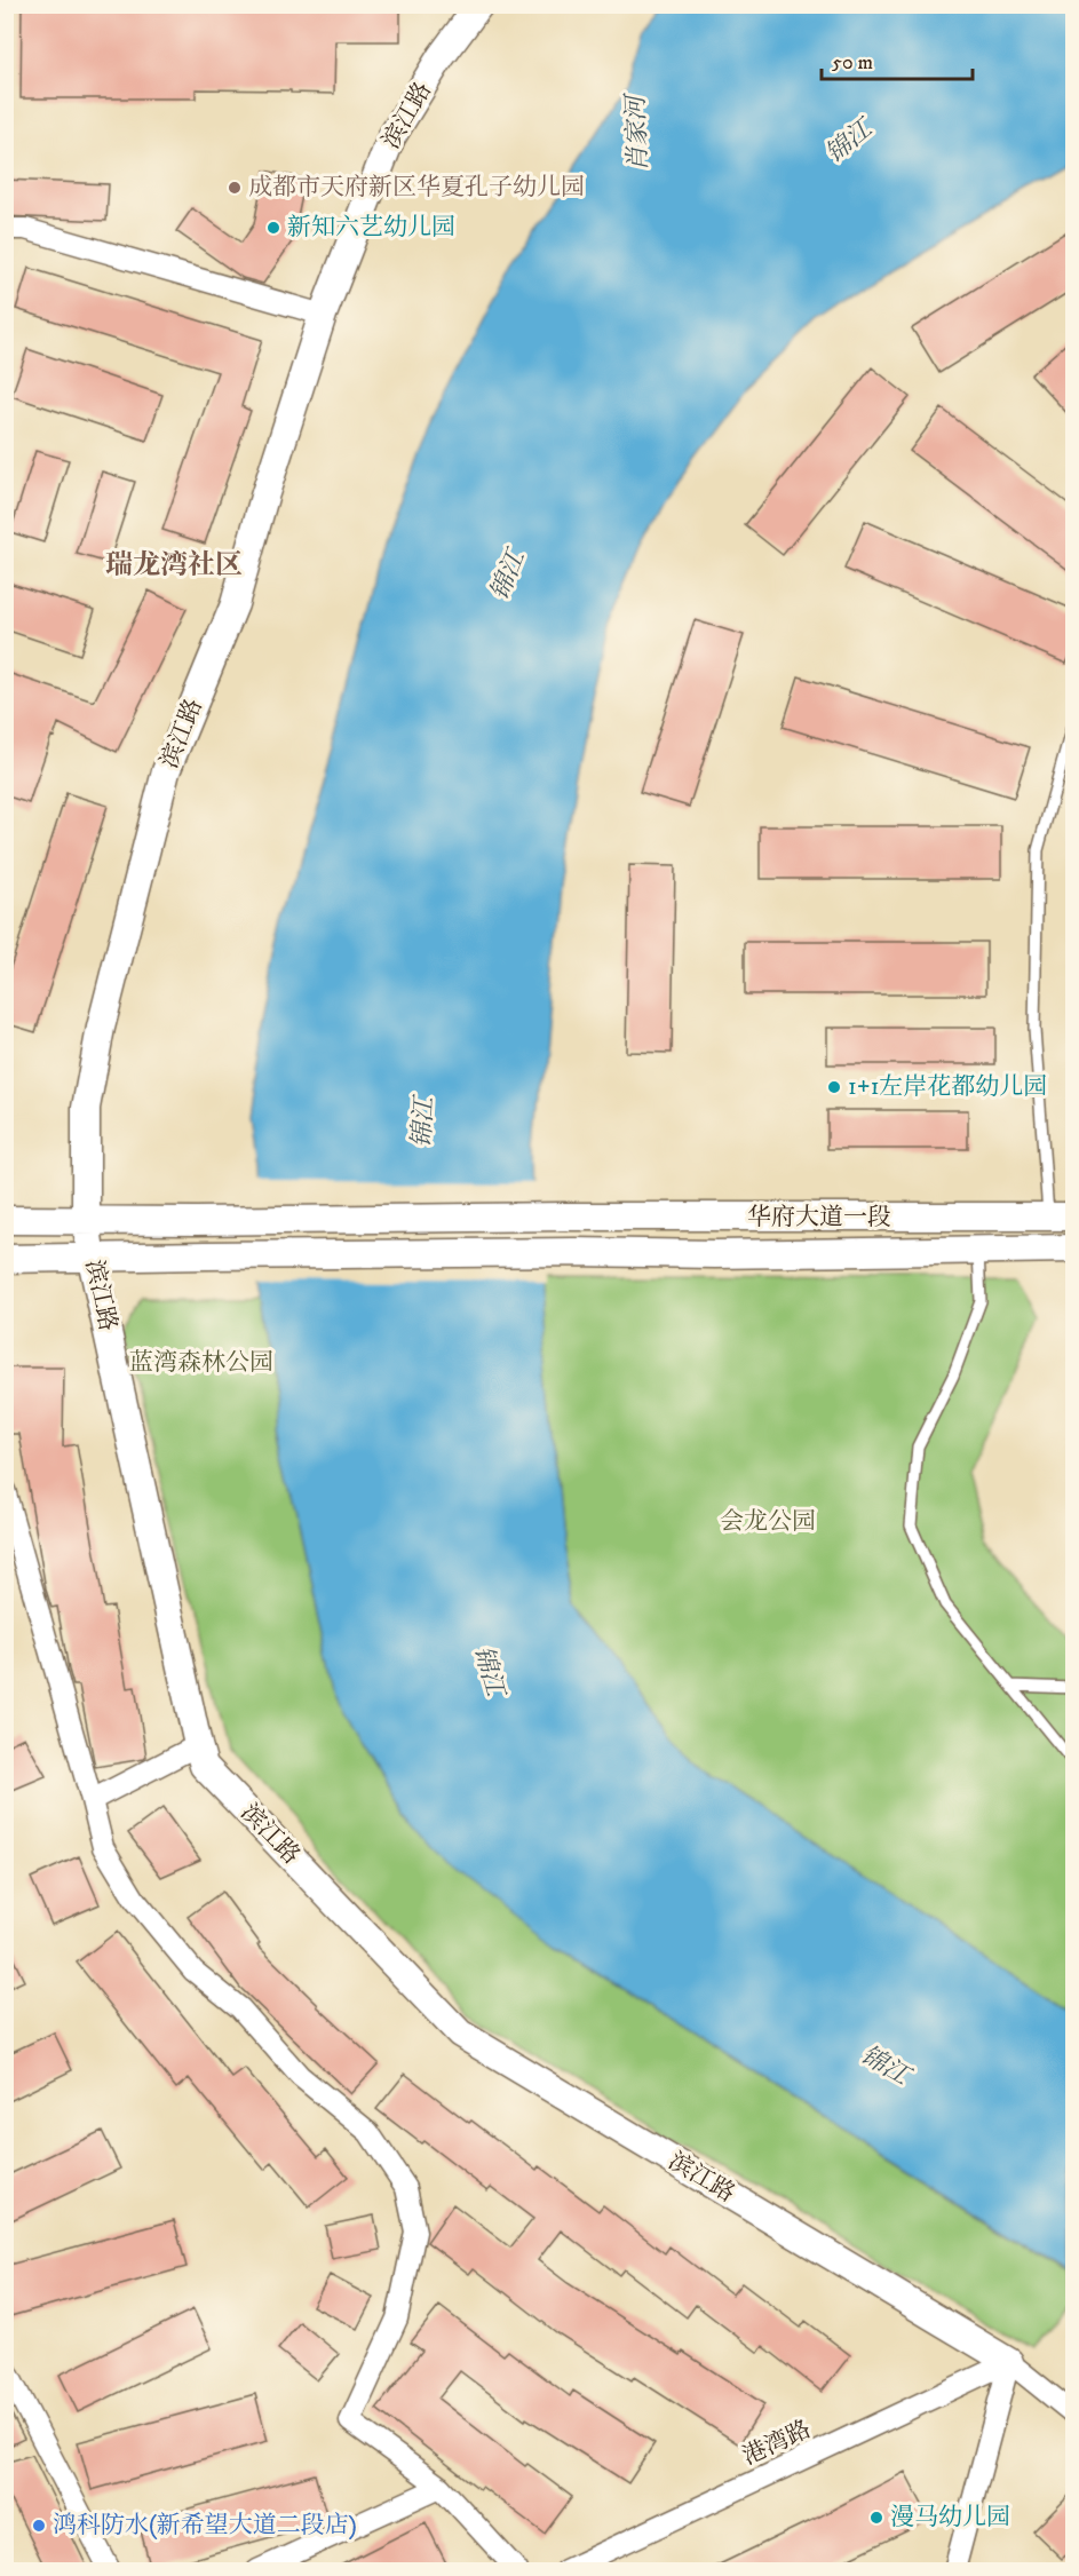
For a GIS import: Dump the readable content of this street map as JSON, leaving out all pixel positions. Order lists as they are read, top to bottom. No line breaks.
{"streets":{"street":["滨江路","华府大道一段","港湾路"]},"crossings":[["滨江路","华府大道一段"],["滨江路","港湾路"]],"districts":["瑞龙湾社区"],"water":["肖家河","锦江"],"parks":["蓝湾森林公园","会龙公园"],"places":["成都市天府新区华夏孔子幼儿园","新知六艺幼儿园","1+1左岸花都幼儿园","漫马幼儿园","鸿科防水(新希望大道二段店)"],"scale_bar":"50 m"}
